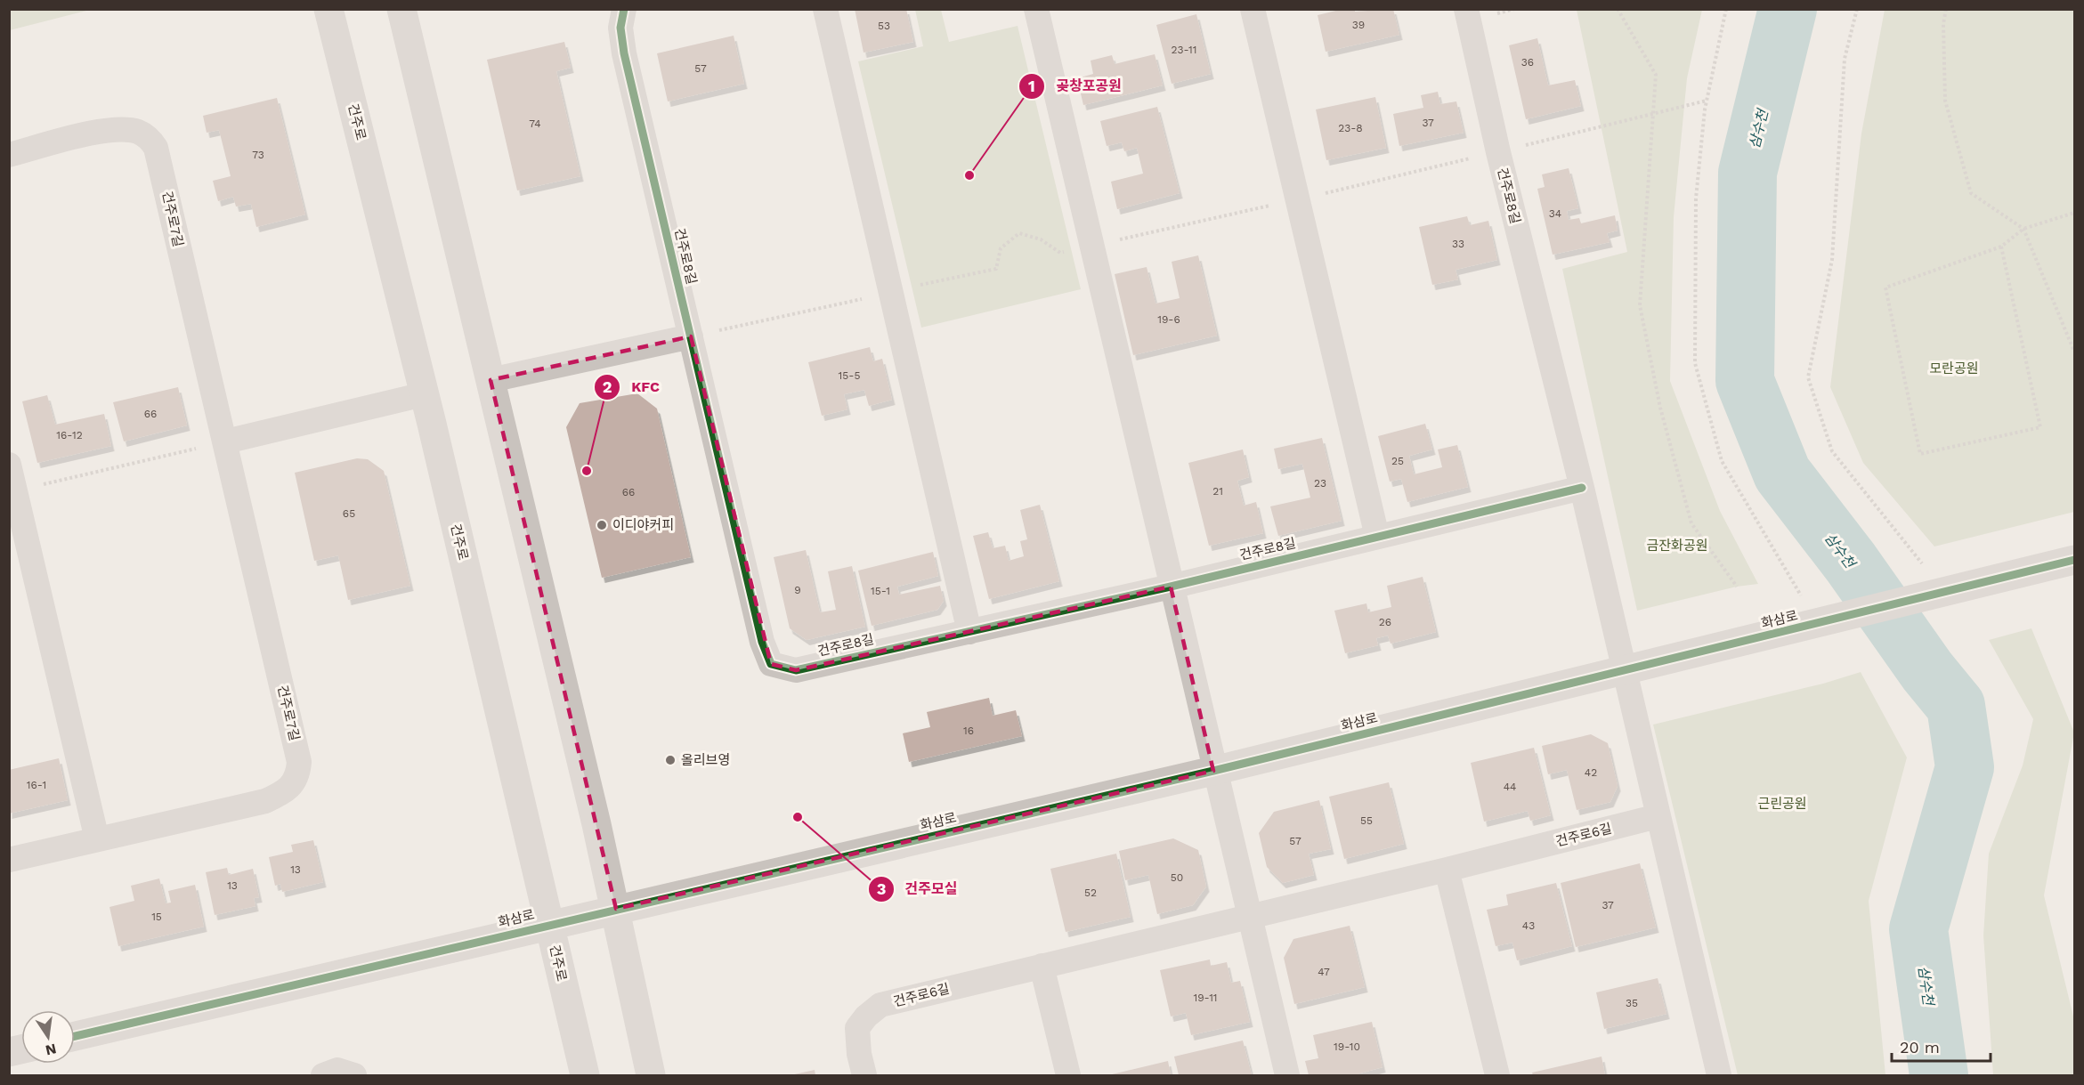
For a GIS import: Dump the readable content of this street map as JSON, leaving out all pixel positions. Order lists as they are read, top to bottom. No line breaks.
{"streets":{"street":["건주로","건주로8길","건주로7길","화삼로","건주로6길"]},"crossings":[["건주로","화삼로"]],"water":["삼수천"],"parks":["모란공원","금잔화공원","근린공원"],"places":["곶창포공원","KFC","이디야커피","올리브영","건주모실"],"house_numbers":["39","53","23-11","36","57","37","74","23-8","73","34","33","19-6","15-5","66","16-12","25","23","21","66","65","9","15-1","26","16","42","16-1","44","55","57","13","50","13","52","37","15","43","47","19-11","35","19-10"],"scale_bar":"20 m","north":"bottom"}
